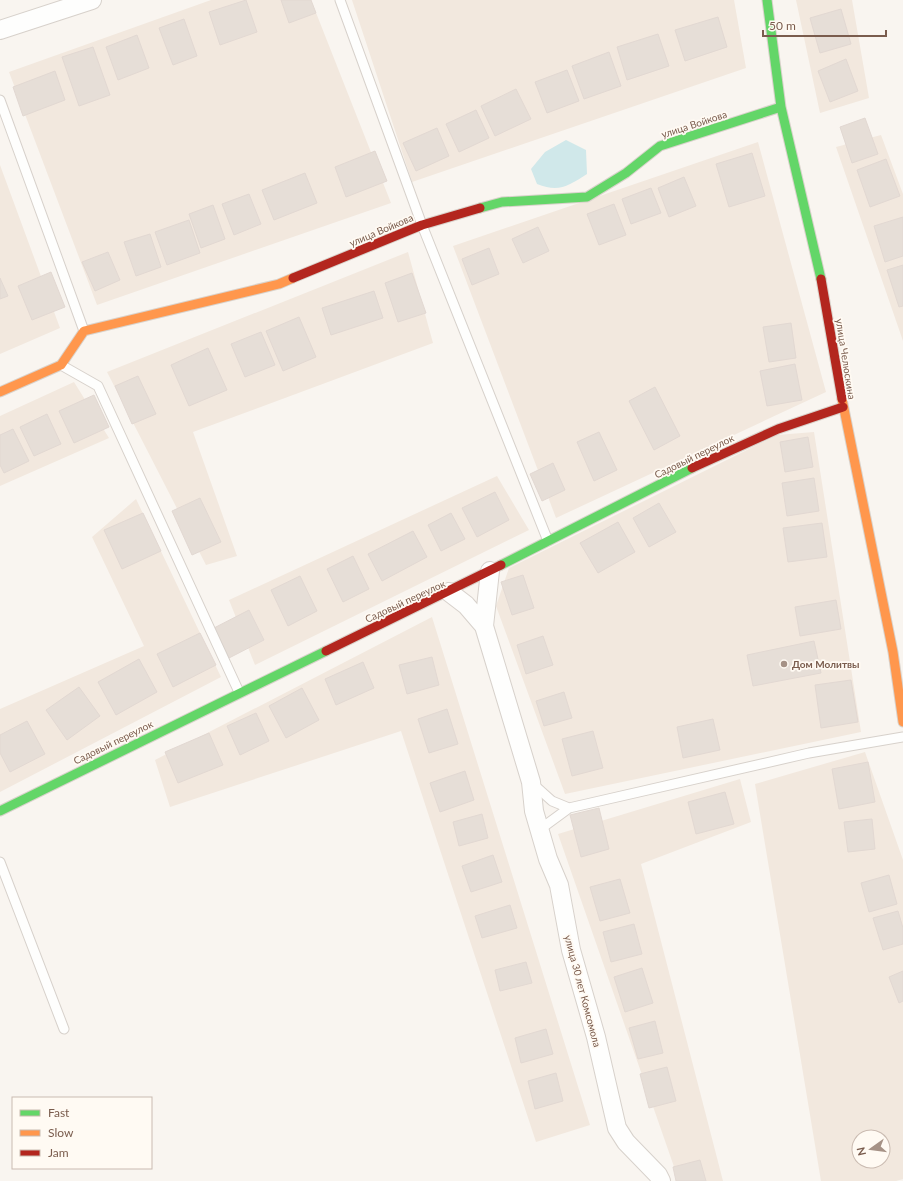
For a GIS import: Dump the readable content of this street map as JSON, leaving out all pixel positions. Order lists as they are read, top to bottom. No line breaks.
{"streets":{"street":["улица Войкова","улица Челюскина","Садовый переулок","улица 30 лет Комсомола"]},"crossings":[["улица Войкова","улица Челюскина"],["улица Челюскина","Садовый переулок"],["Садовый переулок","улица 30 лет Комсомола"]],"places":["Дом Молитвы"],"legend":["Fast","Slow","Jam"],"scale_bar":"50 m","north":"left"}
